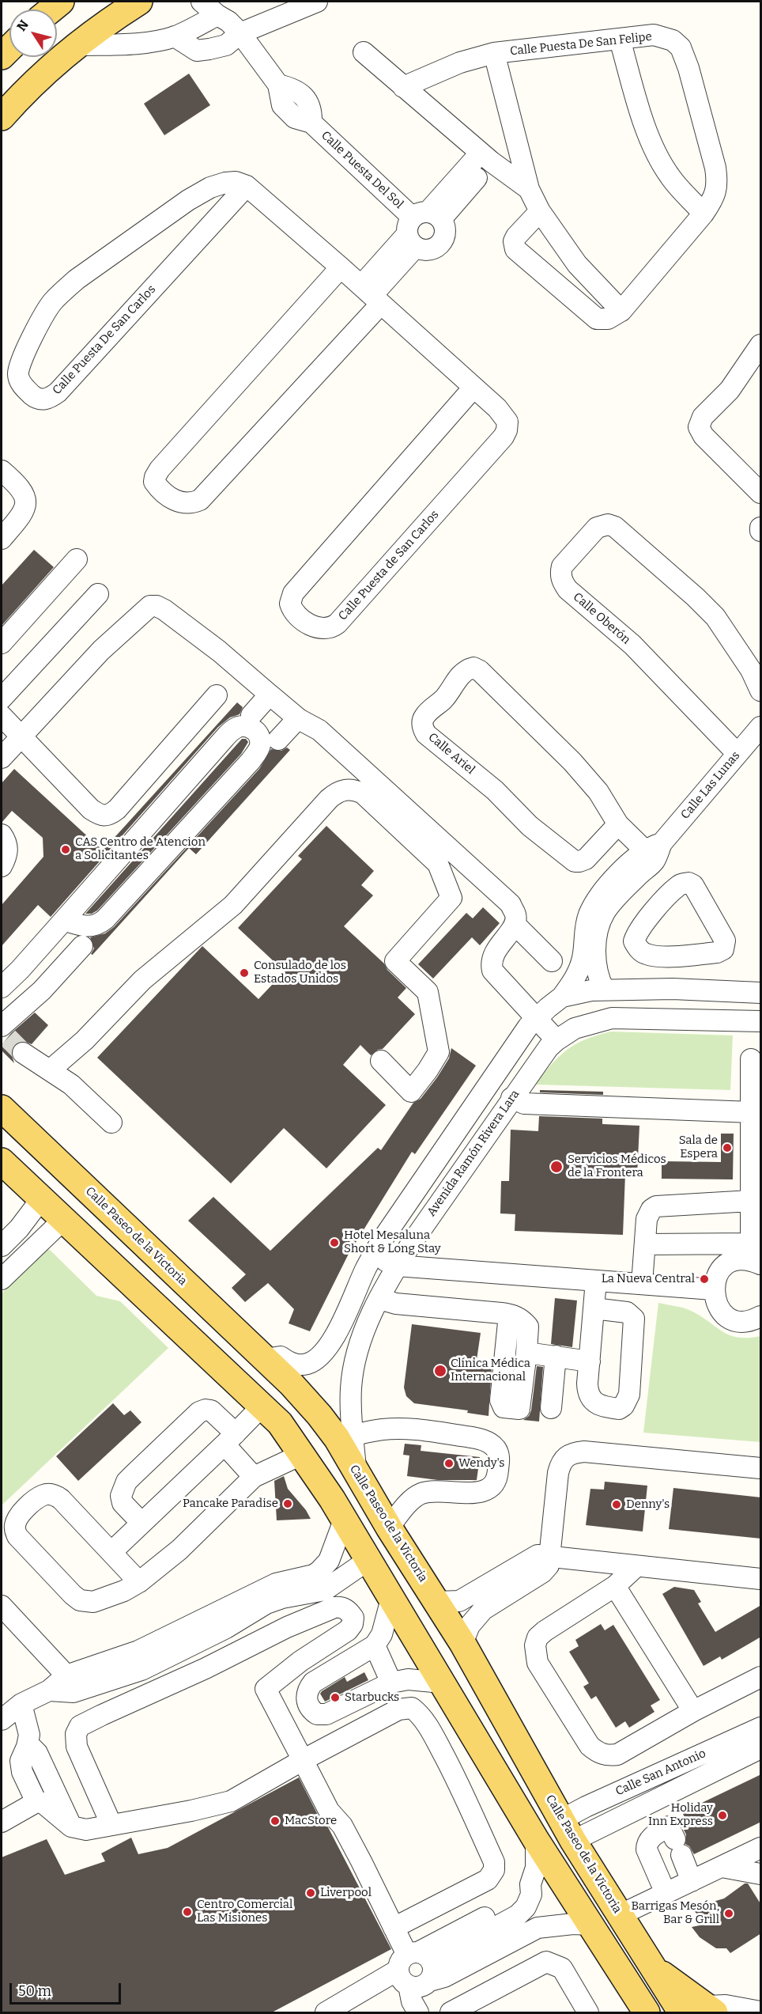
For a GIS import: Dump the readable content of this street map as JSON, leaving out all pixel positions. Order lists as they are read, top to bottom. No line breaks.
{"streets":{"main road":["Calle Paseo de la Victoria"],"street":["Calle Puesta De San Felipe","Calle Puesta Del Sol","Calle Puesta De San Carlos","Calle Puesta de San Carlos","Calle Oberón","Calle Ariel","Calle Las Lunas","Avenida Ramón Rivera Lara","Calle San Antonio"]},"crossings":[["Calle Oberón","Calle Las Lunas"],["Calle Ariel","Calle Las Lunas"],["Avenida Ramón Rivera Lara","Calle Paseo de la Victoria"],["Calle Paseo de la Victoria","Calle San Antonio"]],"places":["CAS Centro de Atencion a Solicitantes","Consulado de los Estados Unidos","Sala de Espera","Servicios Médicos de la Frontera","Hotel Mesaluna Short & Long Stay","La Nueva Central","Clínica Médica Internacional","Wendy's","Pancake Paradise","Denny's","Starbucks","Holiday Inn Express","MacStore","Liverpool","Centro Comercial Las Misiones","Barrigas Mesón, Bar & Grill"],"scale_bar":"50 m","north":"top left"}
